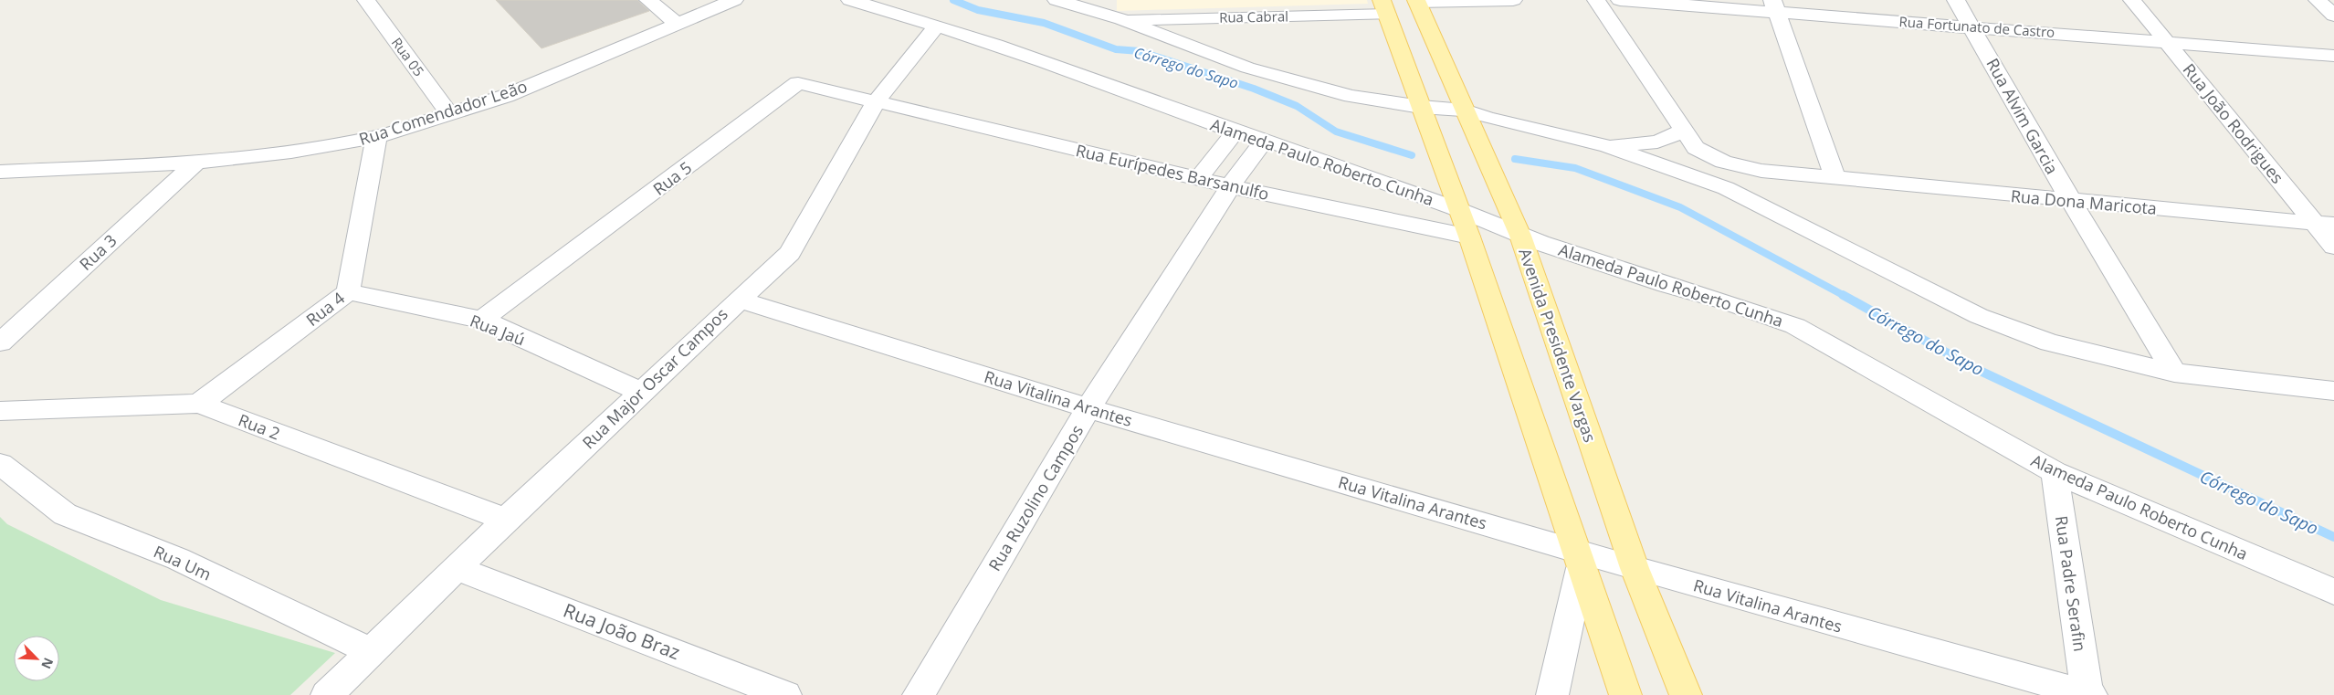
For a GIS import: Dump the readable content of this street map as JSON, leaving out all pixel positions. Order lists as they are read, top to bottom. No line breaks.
{"streets":{"main road":["Avenida Presidente Vargas"],"street":["Rua Cabral","Rua Fortunato de Castro","Rua 05","Rua Comendador Leão","Rua Alvim Garcia","Rua João Rodrigues","Alameda Paulo Roberto Cunha","Rua Eurípedes Barsanulfo","Rua 5","Rua Dona Maricota","Rua 3","Rua 4","Rua Jaú","Rua Major Oscar Campos","Rua Vitalina Arantes","Rua 2","Rua Ruzolino Campos","Rua Um","Rua Padre Serafin","Rua João Braz"]},"crossings":[["Rua Fortunato de Castro","Rua Alvim Garcia"],["Rua Fortunato de Castro","Rua João Rodrigues"],["Rua 05","Rua Comendador Leão"],["Rua Comendador Leão","Rua 3"],["Rua Comendador Leão","Rua 4"],["Rua Alvim Garcia","Rua Dona Maricota"],["Rua João Rodrigues","Rua Dona Maricota"],["Alameda Paulo Roberto Cunha","Avenida Presidente Vargas"],["Alameda Paulo Roberto Cunha","Rua Major Oscar Campos"],["Alameda Paulo Roberto Cunha","Rua Ruzolino Campos"],["Alameda Paulo Roberto Cunha","Rua Padre Serafin"],["Rua Eurípedes Barsanulfo","Rua 5"],["Rua Eurípedes Barsanulfo","Rua Major Oscar Campos"],["Rua Eurípedes Barsanulfo","Rua Ruzolino Campos"],["Rua 5","Rua Jaú"],["Rua 5","Rua Major Oscar Campos"],["Rua 4","Rua Jaú"],["Rua 4","Rua 2"],["Rua Jaú","Rua Major Oscar Campos"],["Avenida Presidente Vargas","Rua Vitalina Arantes"],["Rua Major Oscar Campos","Rua Vitalina Arantes"],["Rua Major Oscar Campos","Rua 2"],["Rua Major Oscar Campos","Rua Um"],["Rua Major Oscar Campos","Rua João Braz"],["Rua Vitalina Arantes","Rua Ruzolino Campos"],["Rua Vitalina Arantes","Rua Padre Serafin"]],"water":["Córrego do Sapo"],"north":"bottom right"}
